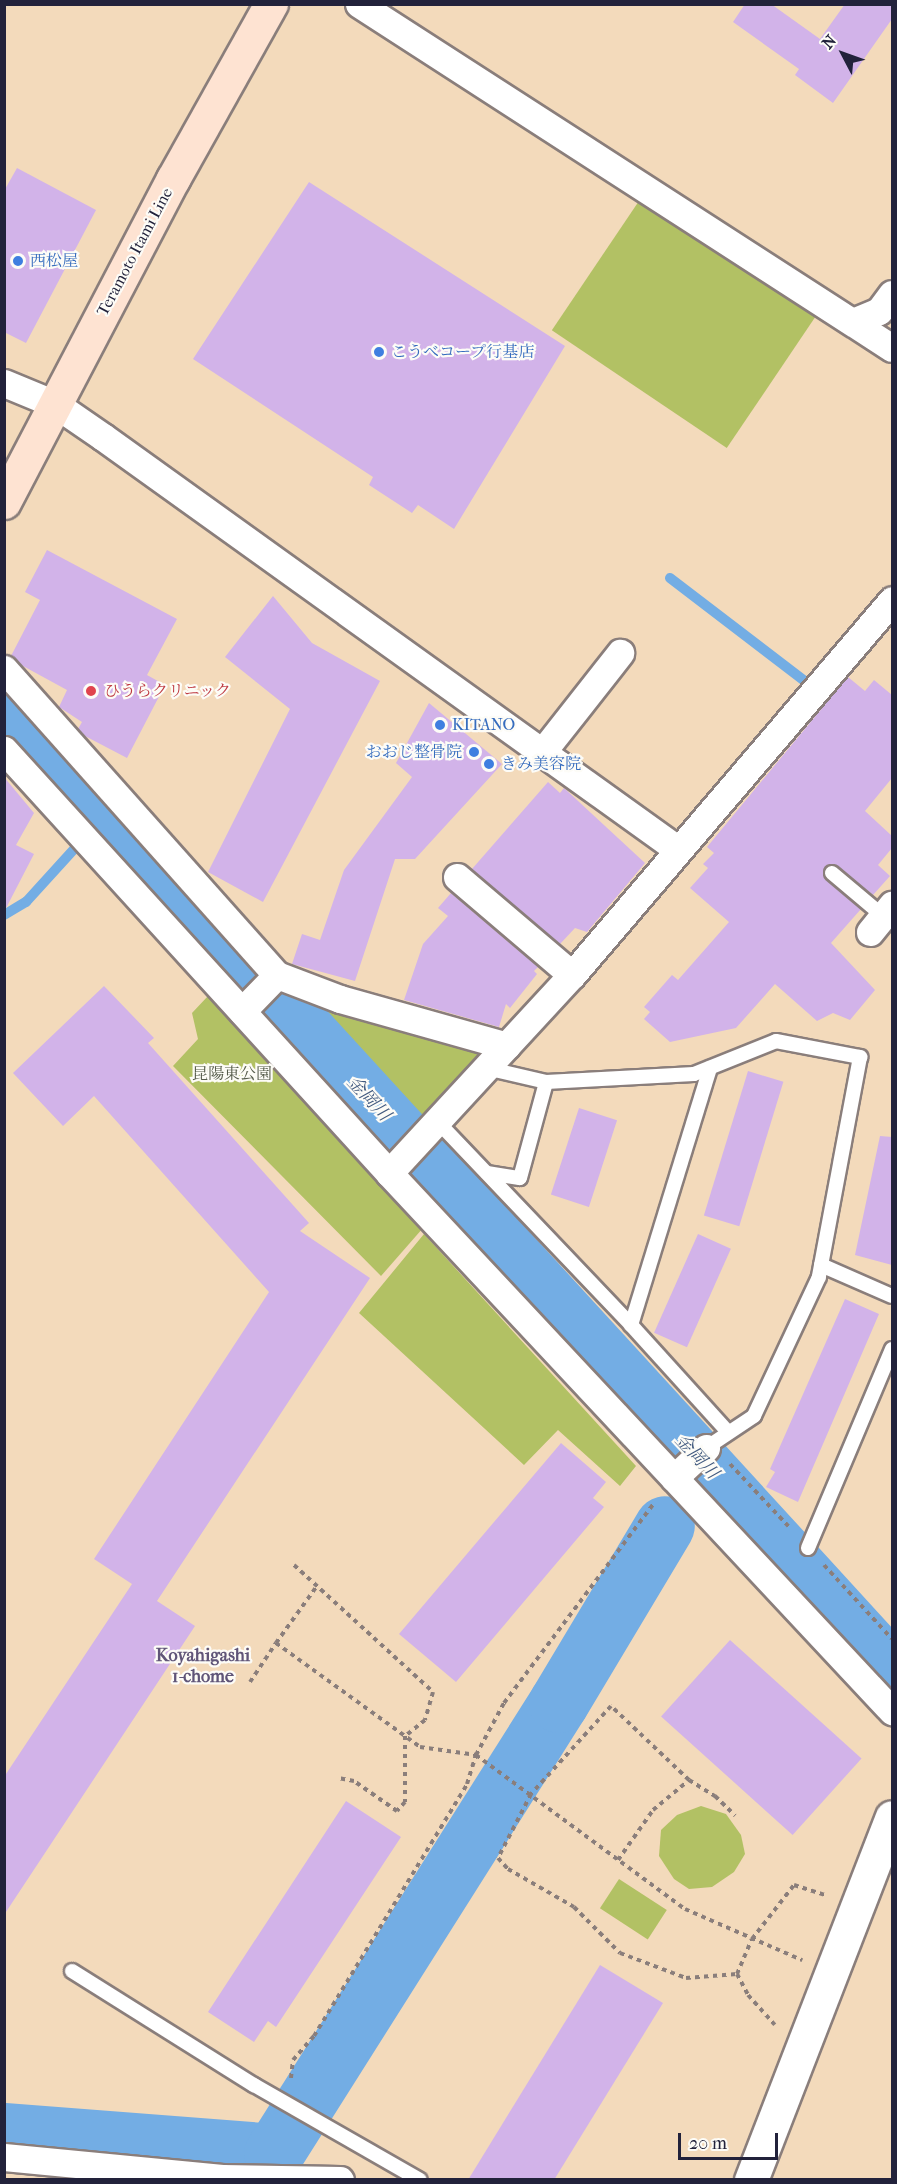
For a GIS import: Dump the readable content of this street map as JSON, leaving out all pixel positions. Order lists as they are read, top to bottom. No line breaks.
{"streets":{"main road":["Teramoto Itami Line"]},"districts":["Koyahigashi 1-chome"],"water":["金岡川"],"parks":["昆陽東公園"],"places":["西松屋","こうべコープ行基店","ひうらクリニック","KITANO","おおじ整骨院","きみ美容院"],"scale_bar":"20 m","north":"top left"}
